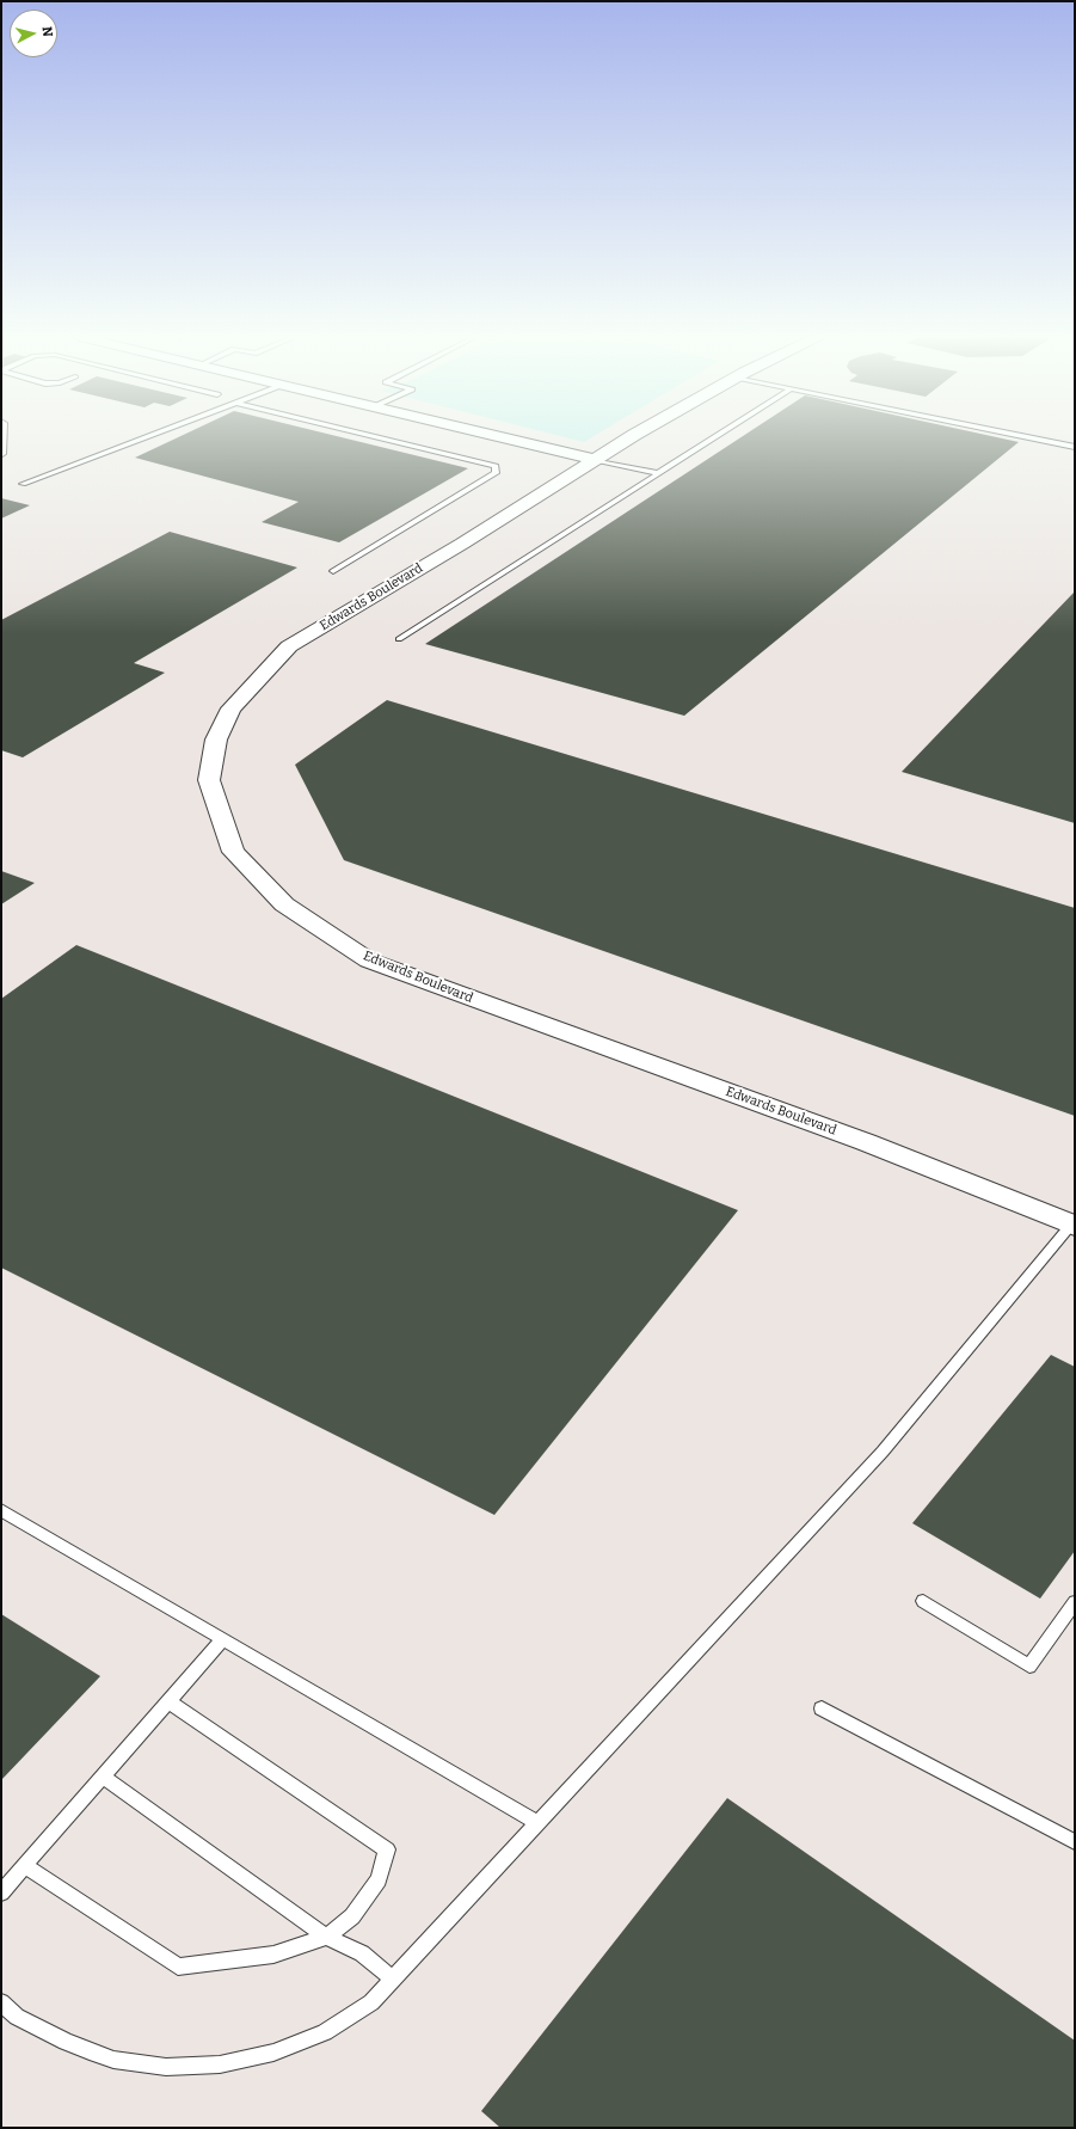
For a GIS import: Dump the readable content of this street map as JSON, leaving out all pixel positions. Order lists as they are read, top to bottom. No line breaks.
{"streets":{"street":["Edwards Boulevard"]},"north":"right"}
